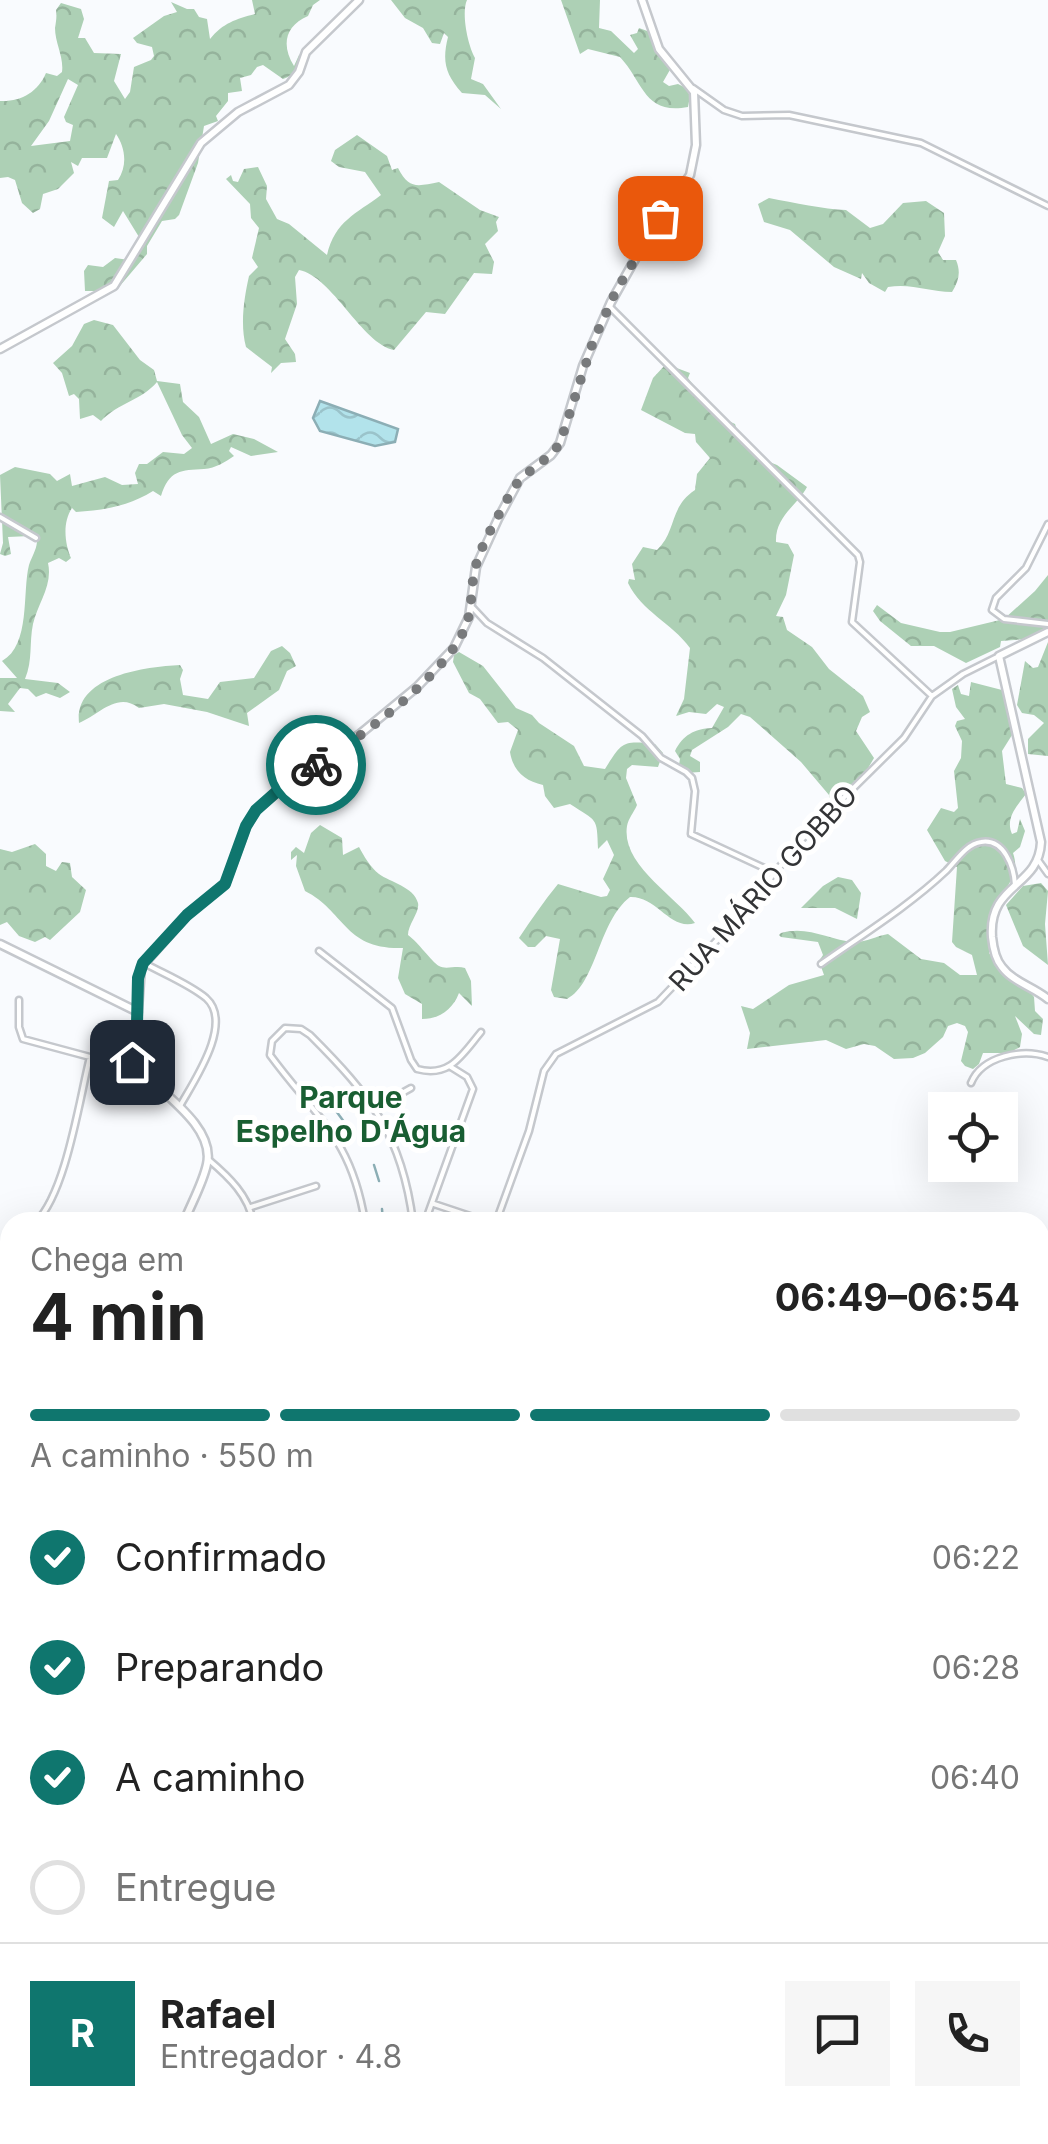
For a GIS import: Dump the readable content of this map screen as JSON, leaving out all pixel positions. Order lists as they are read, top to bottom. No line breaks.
{"streets":{"street":["RUA MÁRIO GOBBO"]},"districts":["Parque Espelho D'Água"],"page":{"heading":["4 min","Chega em","06:49–06:54"],"panel":["Rafael","Entregador · 4.8"],"bar":"A caminho · 550 m","list":[["Confirmado","06:22"],["Preparando","06:28"],["A caminho","06:40"],"Entregue"],"round":"R"}}
